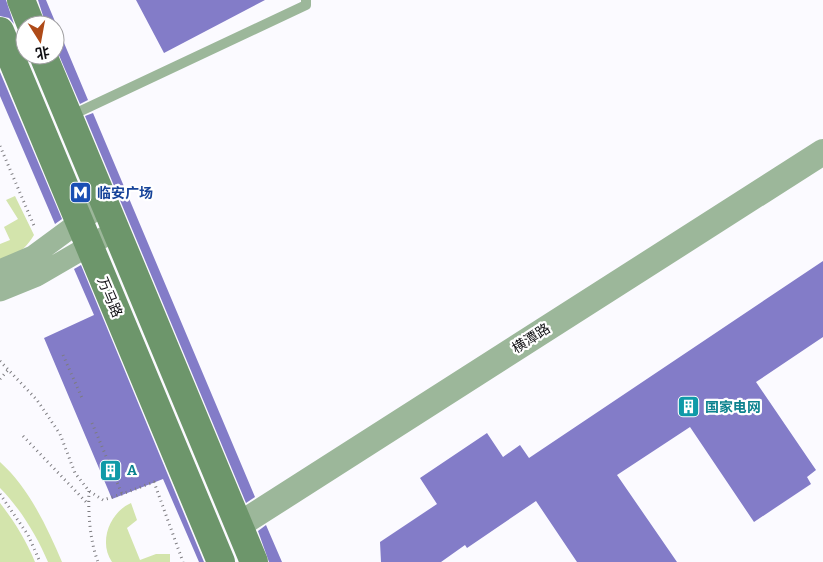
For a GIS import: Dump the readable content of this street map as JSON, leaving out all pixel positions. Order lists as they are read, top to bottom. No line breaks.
{"streets":{"main road":["万马路"],"street":["横潭路"]},"places":{"metro station":["临安广场"],"building":["国家电网","A"]},"north":"bottom"}
